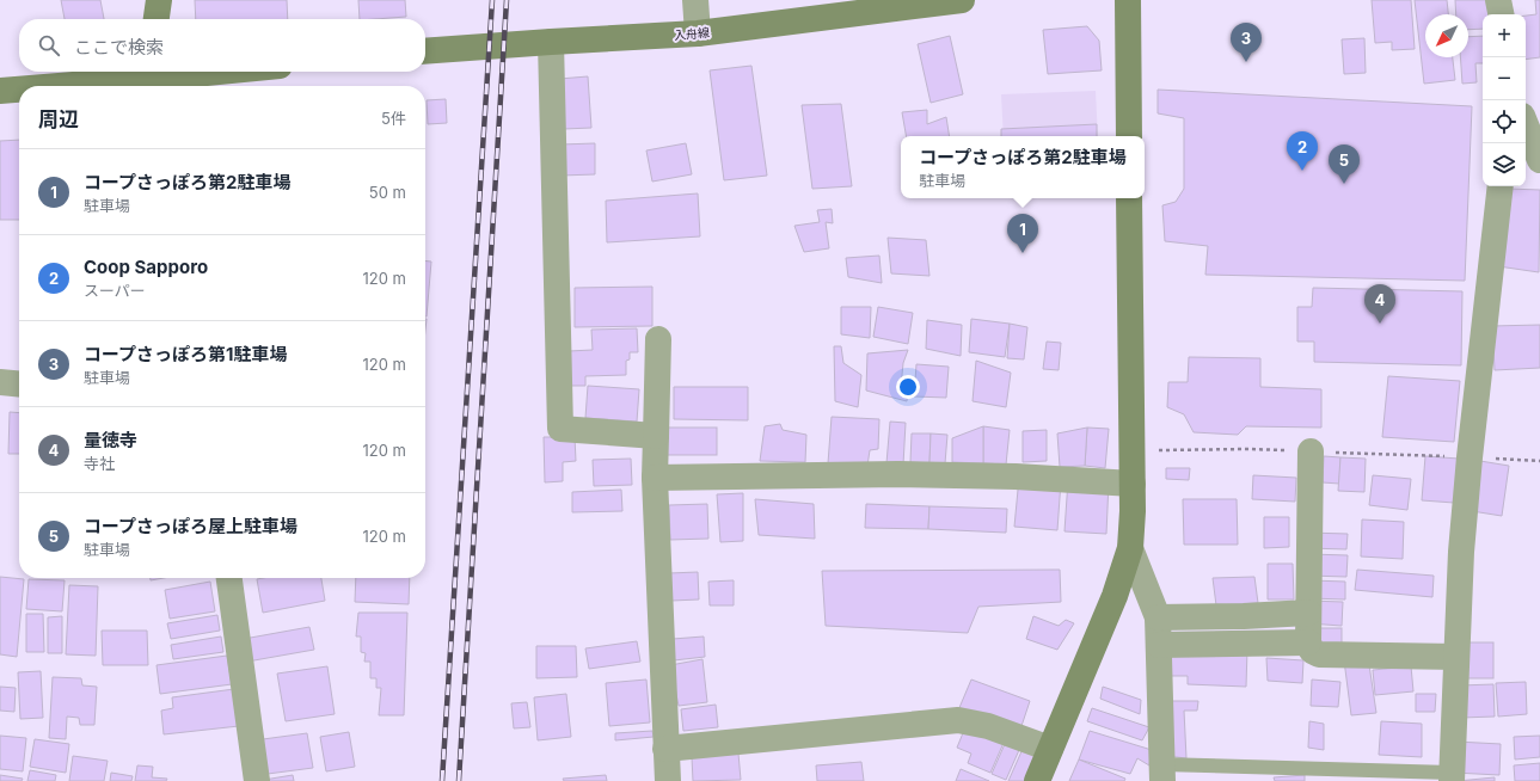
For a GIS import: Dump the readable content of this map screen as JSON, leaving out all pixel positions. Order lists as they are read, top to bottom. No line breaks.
{"streets":{"street":["入舟線"]},"north":"bottom left","page":{"map_buttons":["+","−"],"search":"ここで検索","pins":["3","2","5","1","4"],"heading":["周辺","5件"],"popup":["コープさっぽろ第2駐車場","駐車場"],"list":[{"mark":"1","name":"コープさっぽろ第2駐車場","note":"駐車場","value":"50 m"},{"mark":"2","name":"Coop Sapporo","note":"スーパー","value":"120 m"},{"mark":"3","name":"コープさっぽろ第1駐車場","note":"駐車場","value":"120 m"},{"mark":"4","name":"量徳寺","note":"寺社","value":"120 m"},{"mark":"5","name":"コープさっぽろ屋上駐車場","note":"駐車場","value":"120 m"}]}}
